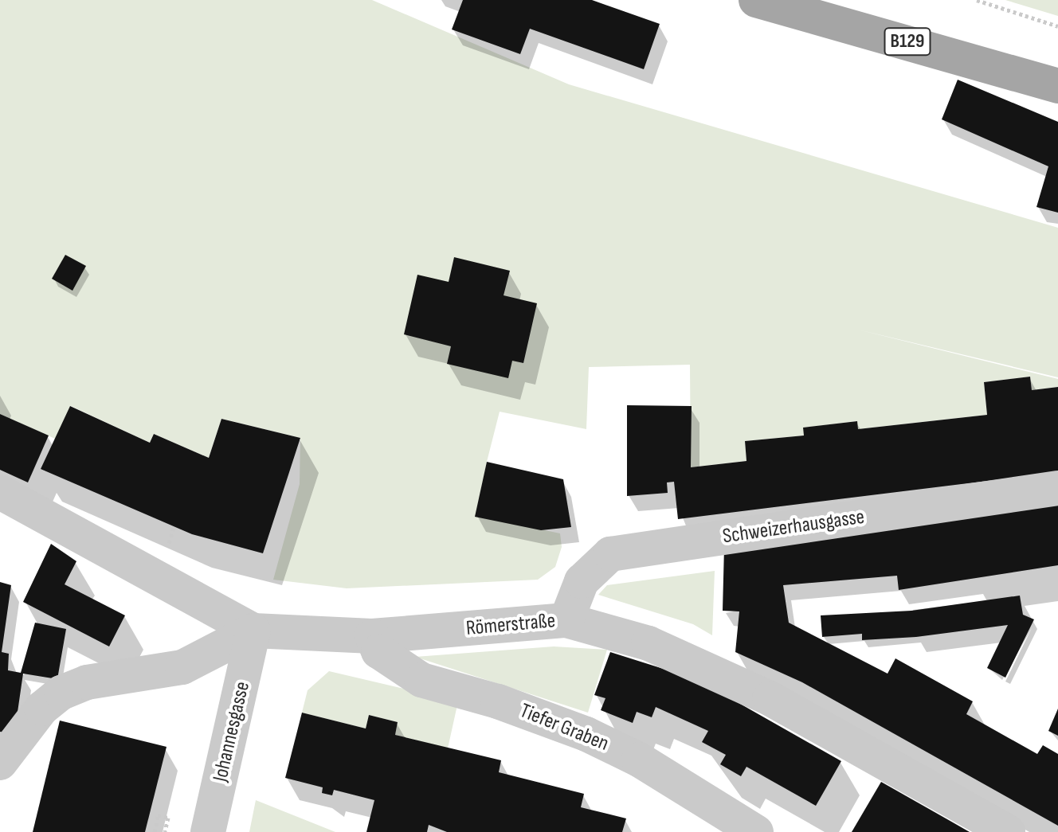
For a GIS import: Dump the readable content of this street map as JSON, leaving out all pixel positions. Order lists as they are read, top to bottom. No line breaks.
{"streets":{"main road":["B129"],"street":["Schweizerhausgasse","Römerstraße","Tiefer Graben","Johannesgasse"]},"crossings":[["Schweizerhausgasse","Römerstraße"],["Römerstraße","Tiefer Graben"],["Römerstraße","Johannesgasse"]]}
